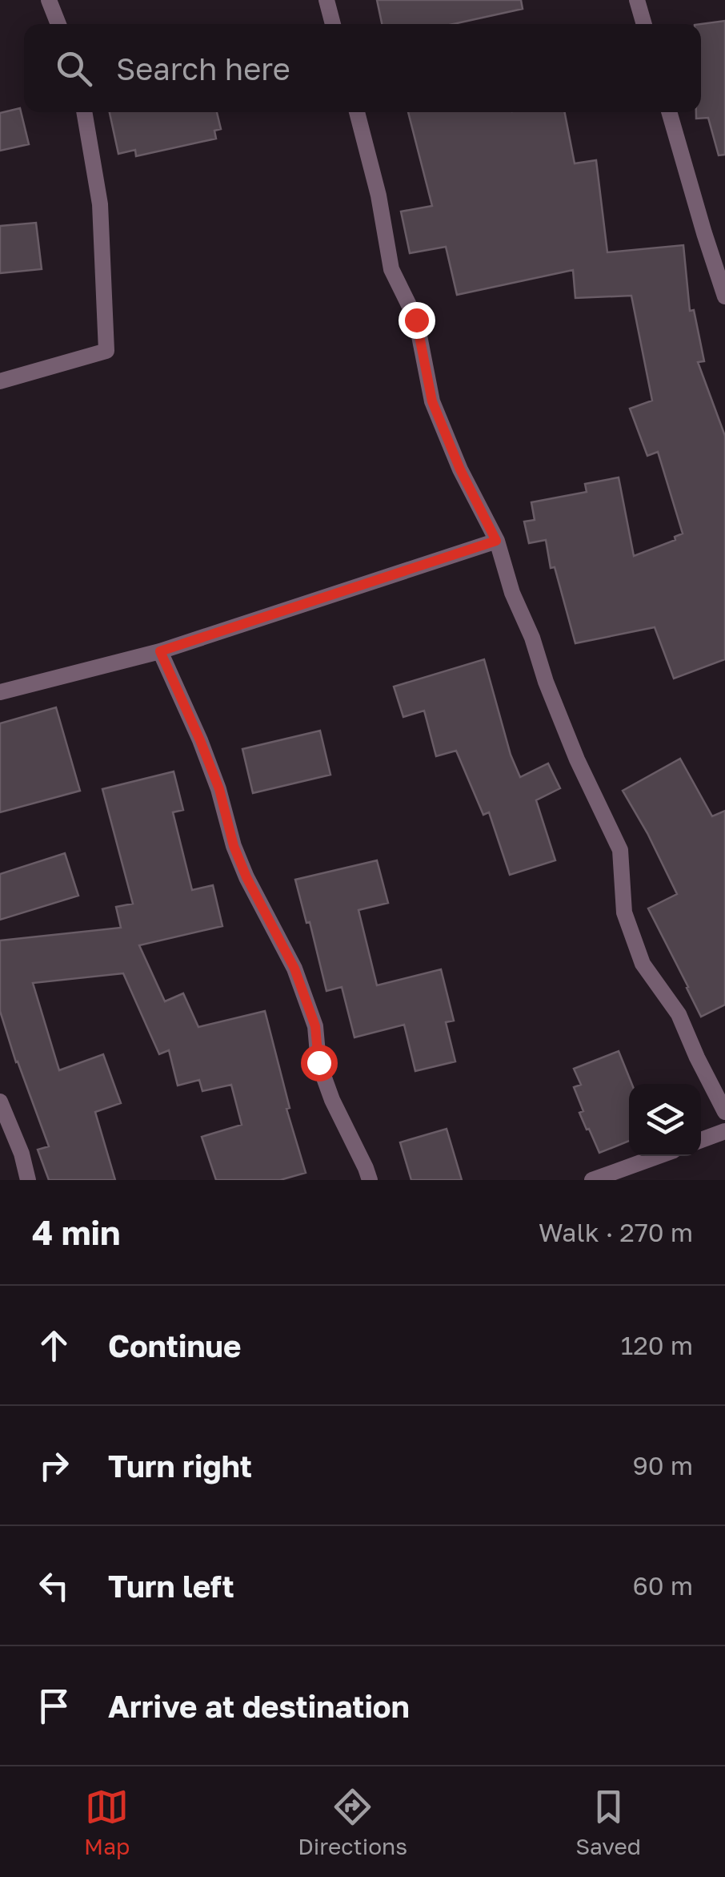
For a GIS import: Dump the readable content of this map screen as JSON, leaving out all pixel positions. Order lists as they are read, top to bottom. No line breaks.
{"page":{"search":"Search here","heading":["4 min","Walk · 270 m"],"list":[["Continue","120 m"],["Turn right","90 m"],["Turn left","60 m"],"Arrive at destination"],"nav":["Map","Directions","Saved"]}}
